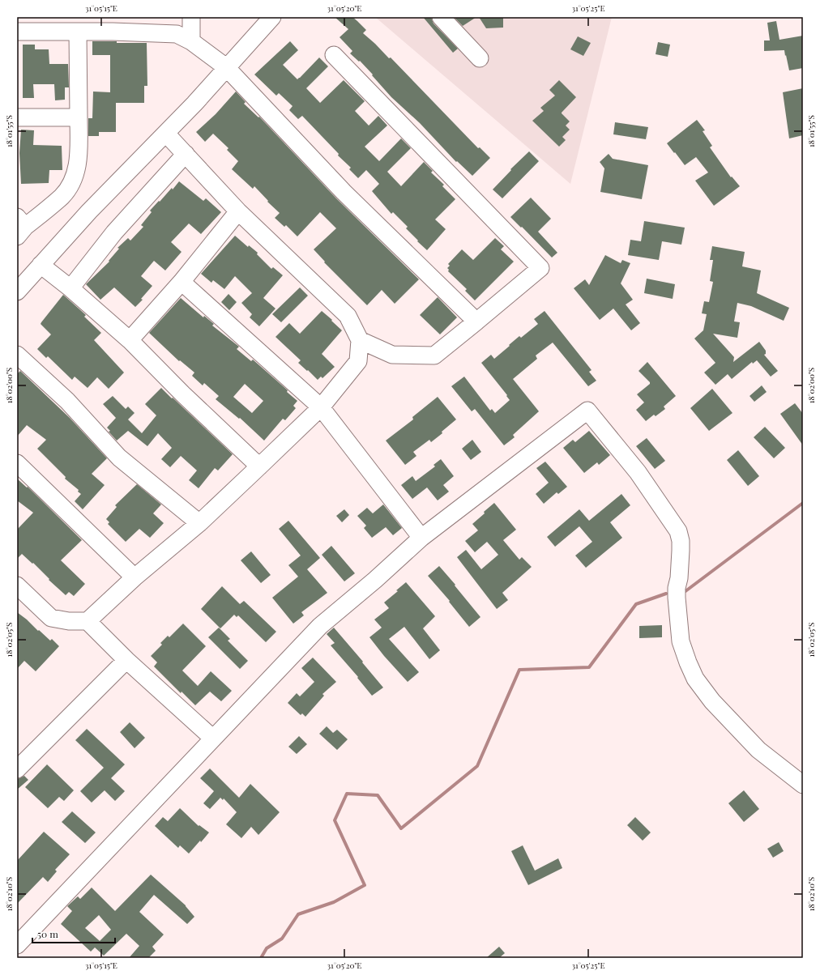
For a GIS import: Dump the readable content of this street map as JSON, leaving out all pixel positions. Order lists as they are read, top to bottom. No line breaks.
{"scale_bar":"50 m","coordinates":["31°05'15\"E","31°05'20\"E","31°05'25\"E","18°01'55\"S","18°02'00\"S","18°02'05\"S","18°02'10\"S"]}
